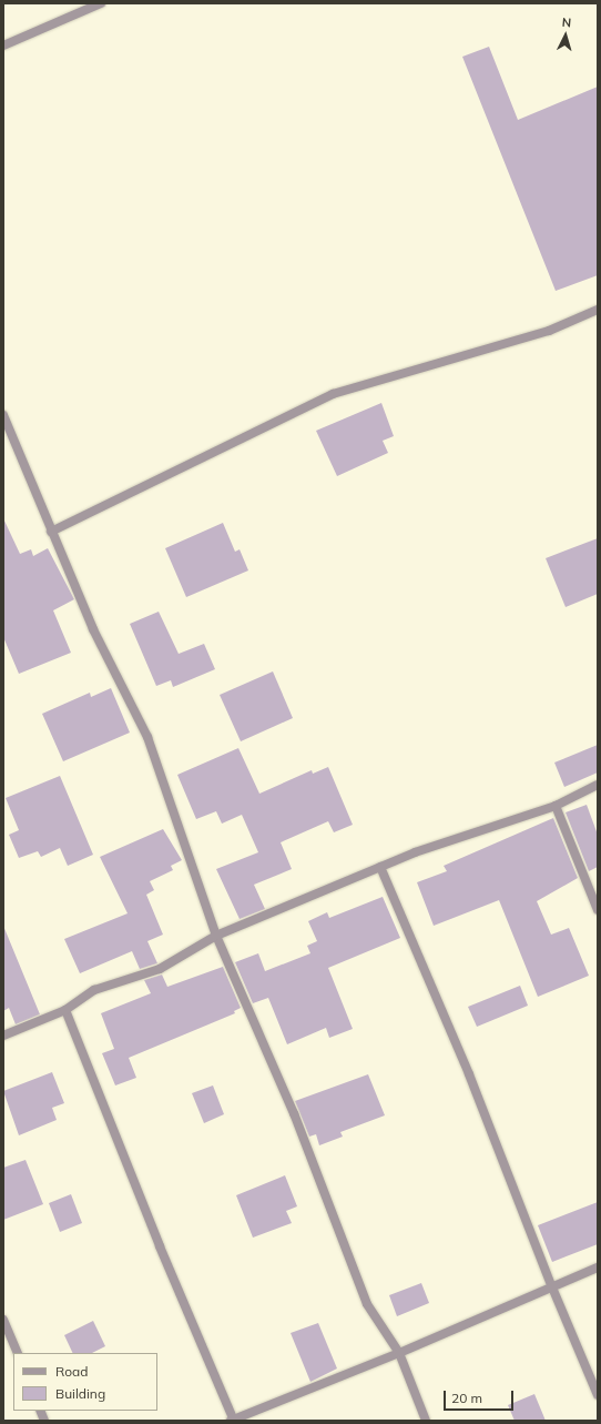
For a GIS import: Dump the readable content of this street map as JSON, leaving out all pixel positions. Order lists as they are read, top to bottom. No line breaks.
{"legend":["Road","Building"],"scale_bar":"20 m","north":"top"}
